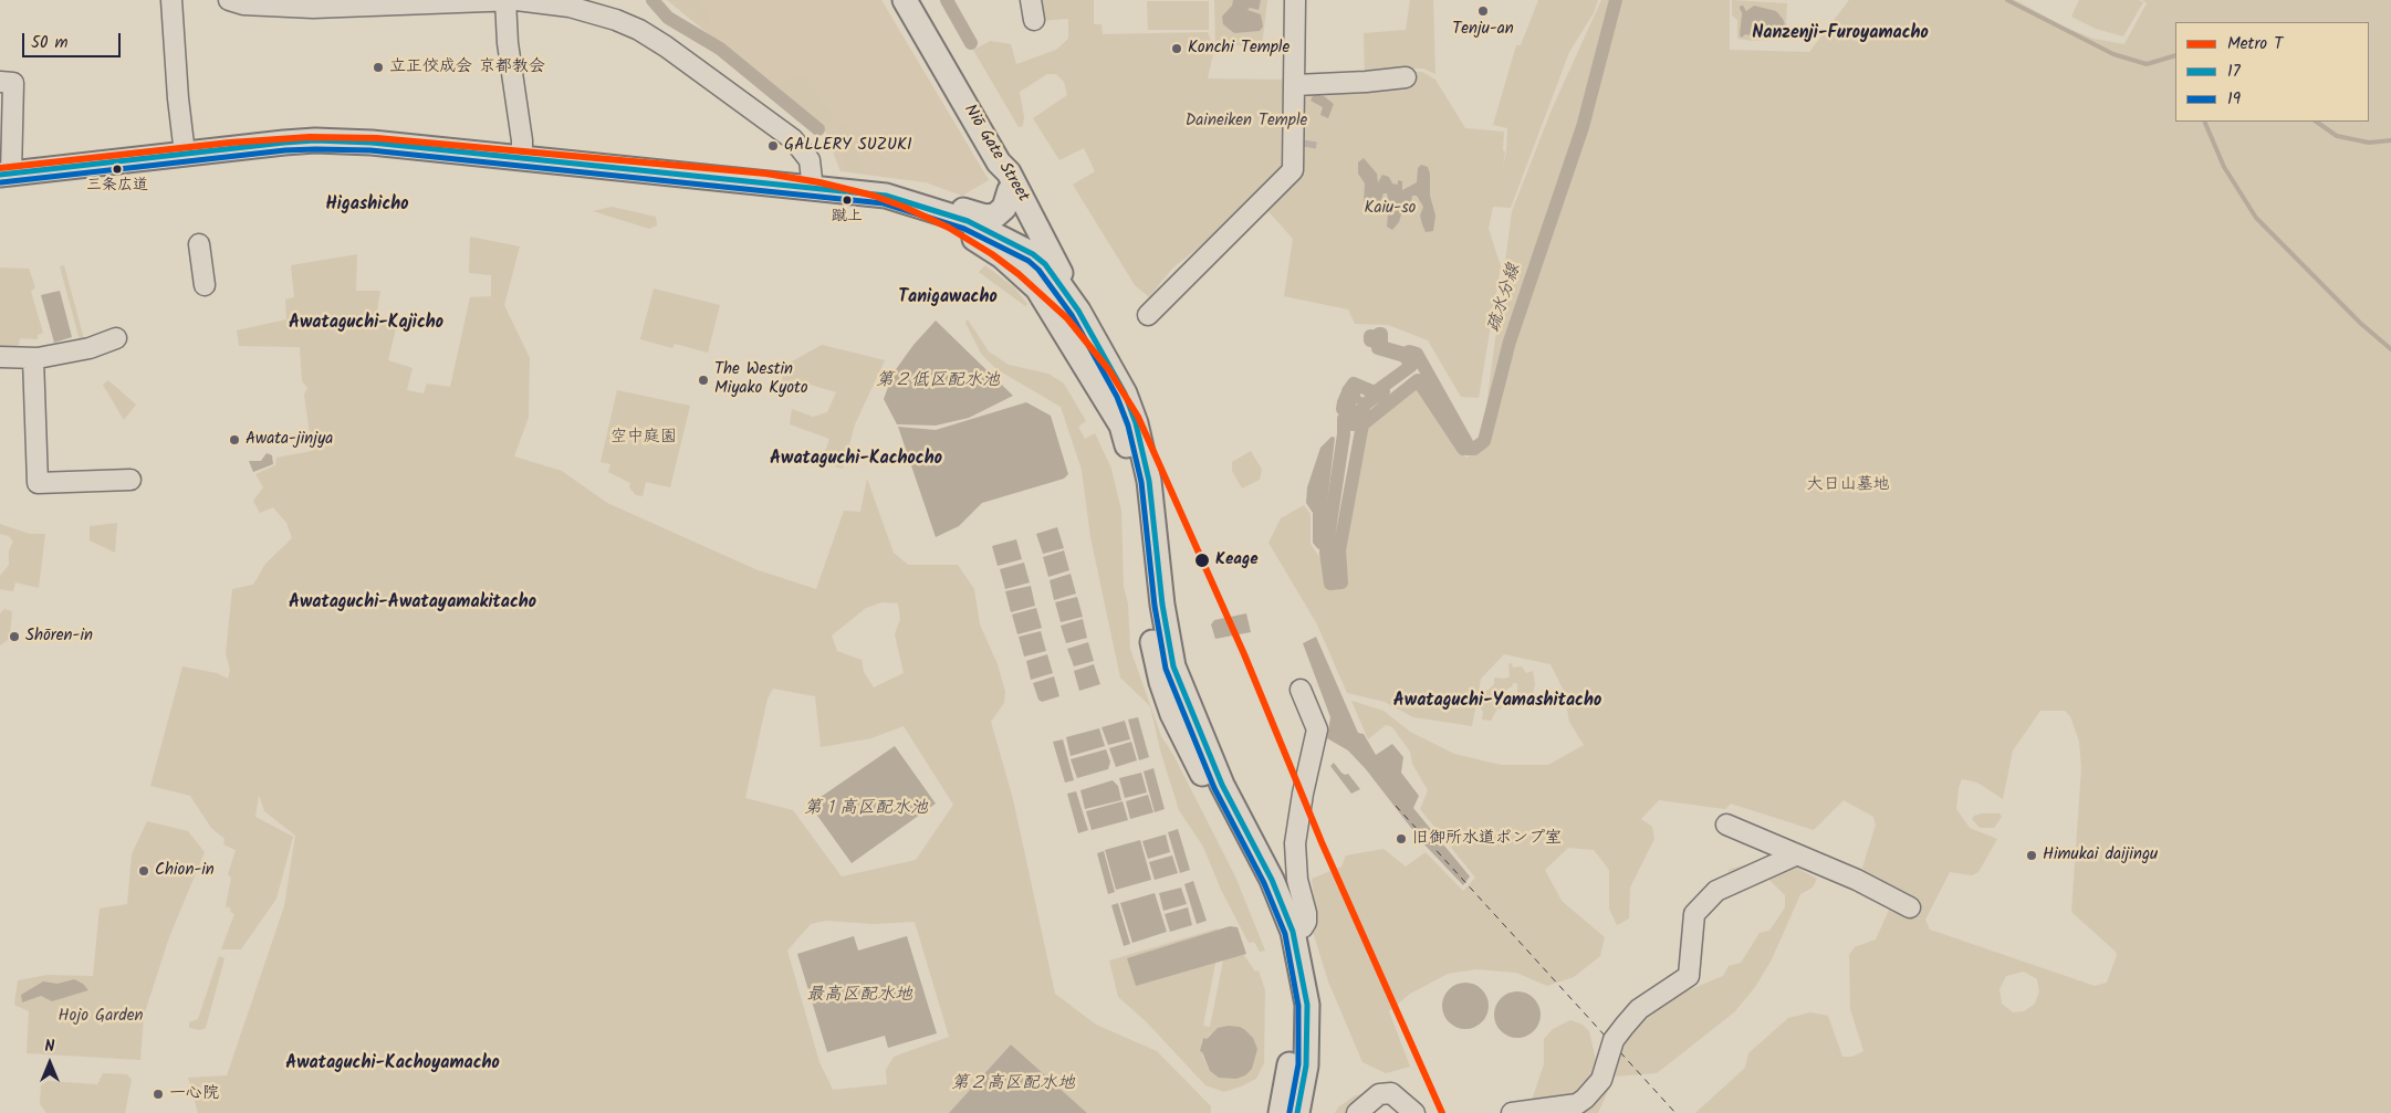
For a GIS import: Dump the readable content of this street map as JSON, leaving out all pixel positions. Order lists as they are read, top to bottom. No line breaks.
{"streets":{"main road":["Niō Gate Street"]},"districts":["Nanzenji-Furoyamacho","Higashicho","Tanigawacho","Awataguchi-Kajicho","Awataguchi-Kachocho","Awataguchi-Awatayamakitacho","Awataguchi-Yamashitacho","Awataguchi-Kachoyamacho"],"water":["疏水分線","第２低区配水池","第１高区配水池","最高区配水地","第２高区配水地"],"parks":["Daineiken Temple","Kaiu-so","空中庭園","大日山墓地","Hojo Garden"],"places":["Tenju-an","Konchi Temple","立正佼成会 京都教会","GALLERY SUZUKI","三条広道","蹴上","The Westin Miyako Kyoto","Awata-jinjya","Keage","Shōren-in","旧御所水道ポンプ室","Himukai daijingu","Chion-in","一心院"],"lines":["metro line T","transit line 17","transit line 19"],"legend":["Metro T","17","19"],"scale_bar":"50 m","north":"top"}
